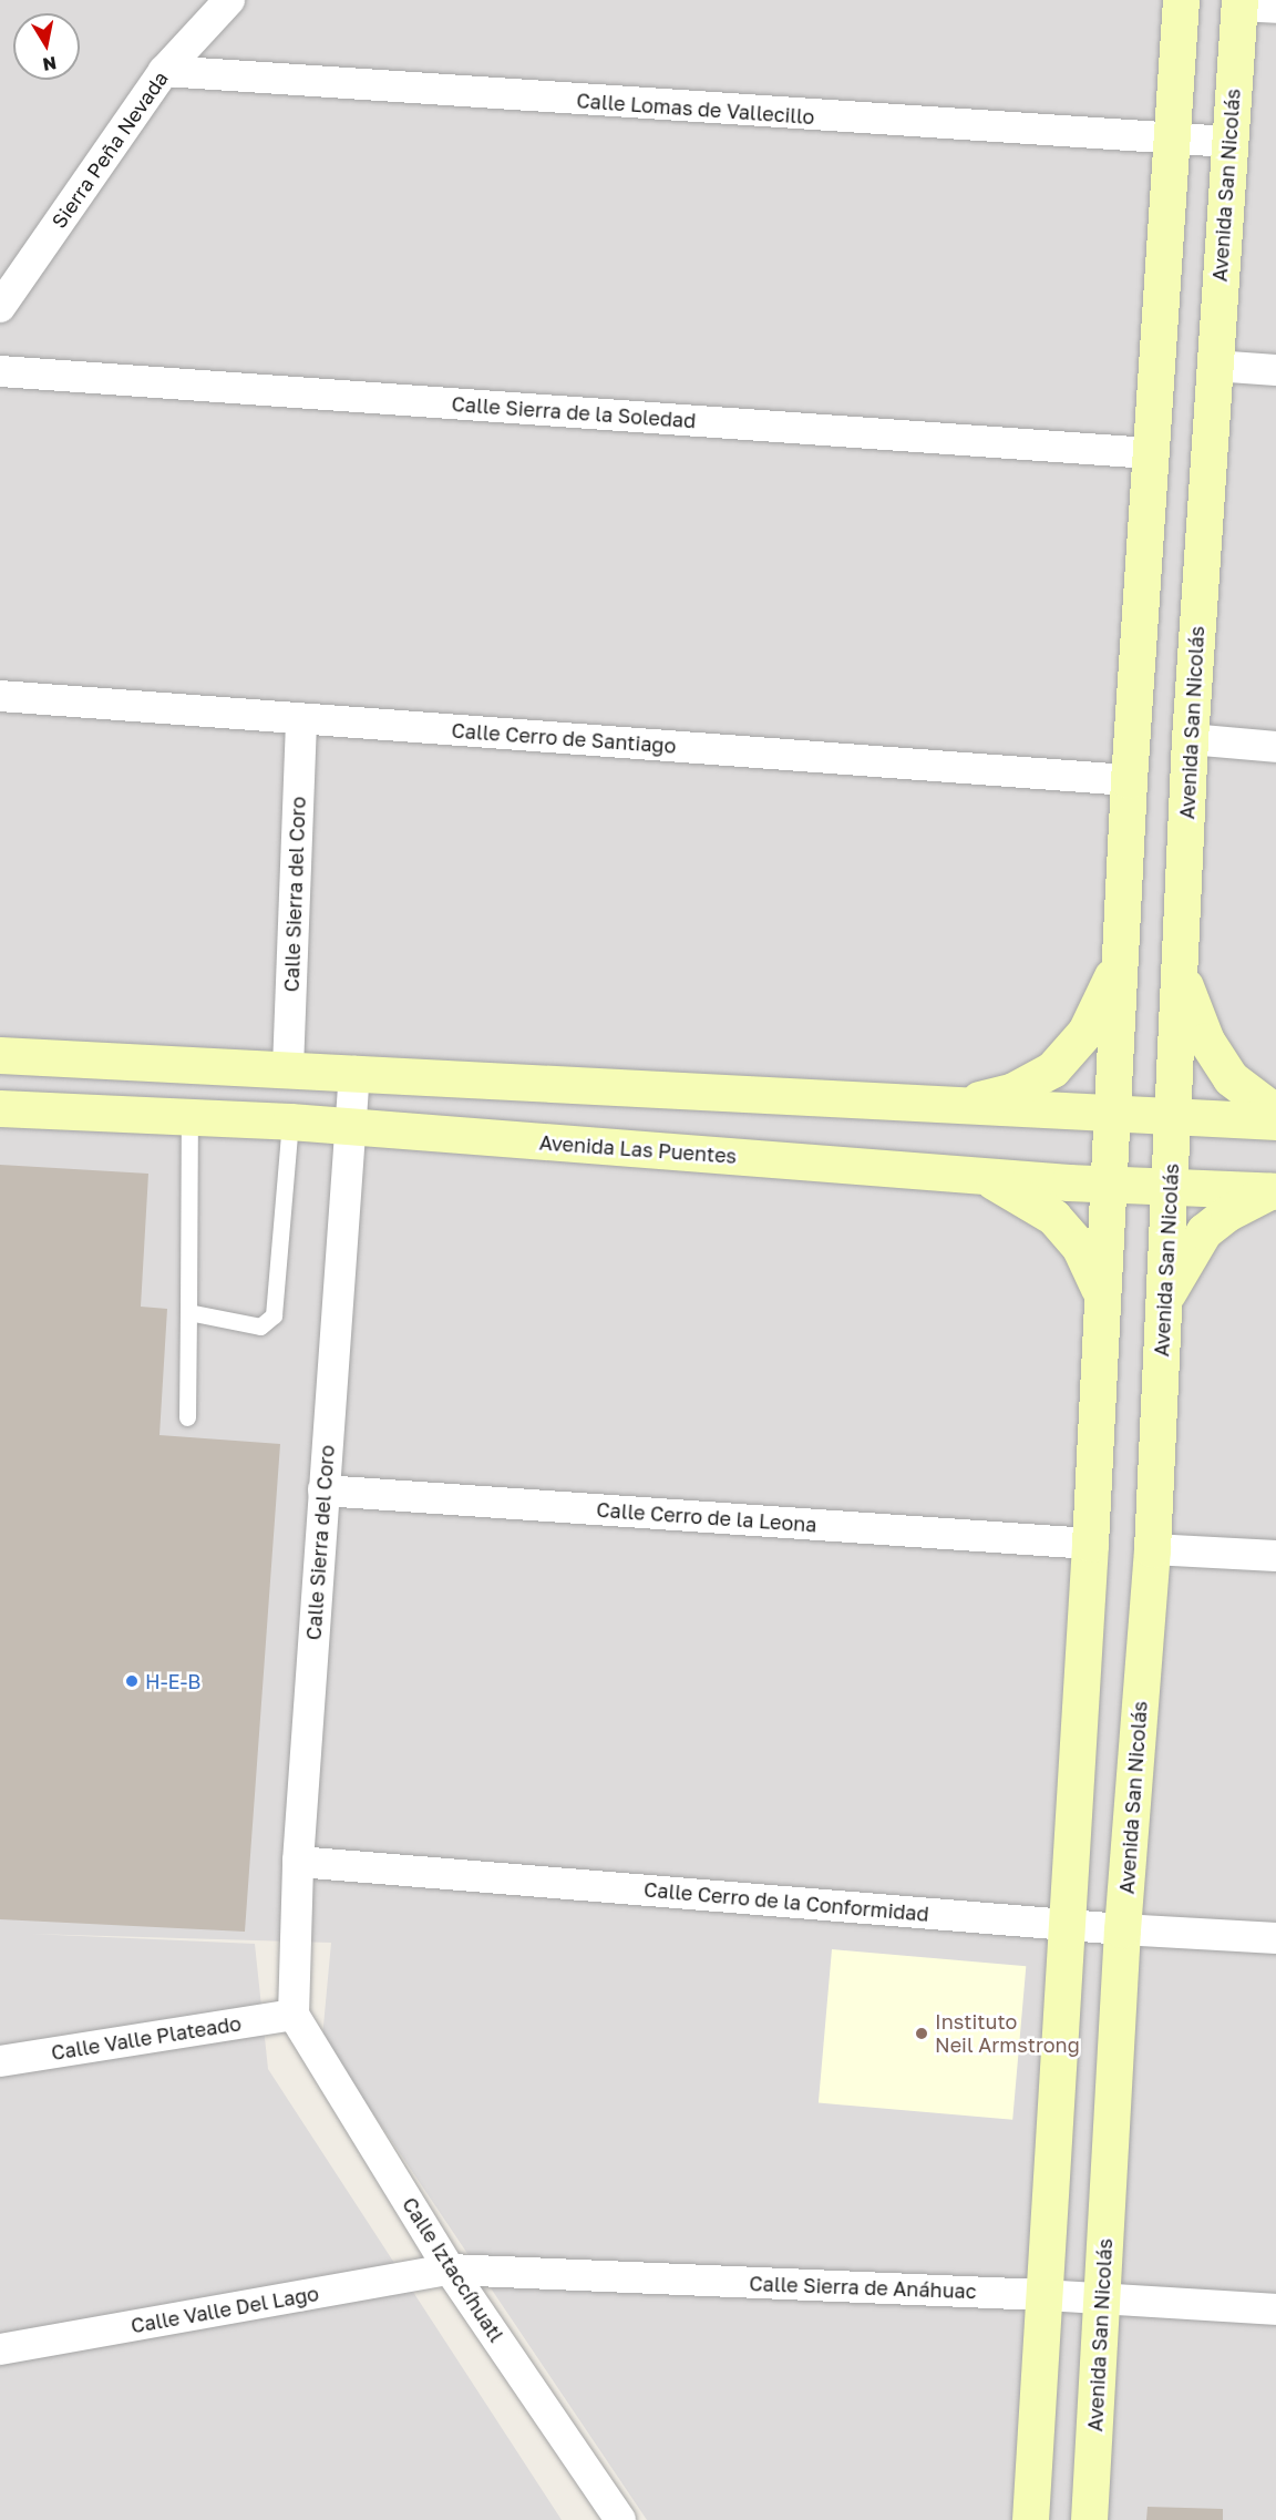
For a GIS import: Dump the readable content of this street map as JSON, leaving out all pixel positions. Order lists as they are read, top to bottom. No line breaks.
{"streets":{"street":["Calle Lomas de Vallecillo","Sierra Peña Nevada","Avenida San Nicolás","Calle Sierra de la Soledad","Calle Cerro de Santiago","Calle Sierra del Coro","Avenida Las Puentes","Calle Cerro de la Leona","Calle Cerro de la Conformidad","Calle Valle Plateado","Calle Iztaccíhuatl","Calle Sierra de Anáhuac","Calle Valle Del Lago"]},"crossings":[["Calle Lomas de Vallecillo","Sierra Peña Nevada"],["Calle Lomas de Vallecillo","Avenida San Nicolás"],["Avenida San Nicolás","Avenida Las Puentes"],["Avenida San Nicolás","Calle Cerro de la Conformidad"],["Avenida San Nicolás","Calle Sierra de Anáhuac"],["Calle Cerro de Santiago","Calle Sierra del Coro"],["Calle Sierra del Coro","Avenida Las Puentes"],["Calle Sierra del Coro","Calle Cerro de la Leona"],["Calle Sierra del Coro","Calle Cerro de la Conformidad"],["Calle Sierra del Coro","Calle Valle Plateado"],["Calle Sierra del Coro","Calle Iztaccíhuatl"],["Calle Valle Plateado","Calle Iztaccíhuatl"],["Calle Iztaccíhuatl","Calle Sierra de Anáhuac"],["Calle Iztaccíhuatl","Calle Valle Del Lago"],["Calle Sierra de Anáhuac","Calle Valle Del Lago"]],"places":["H-E-B","Instituto Neil Armstrong"],"north":"bottom"}
